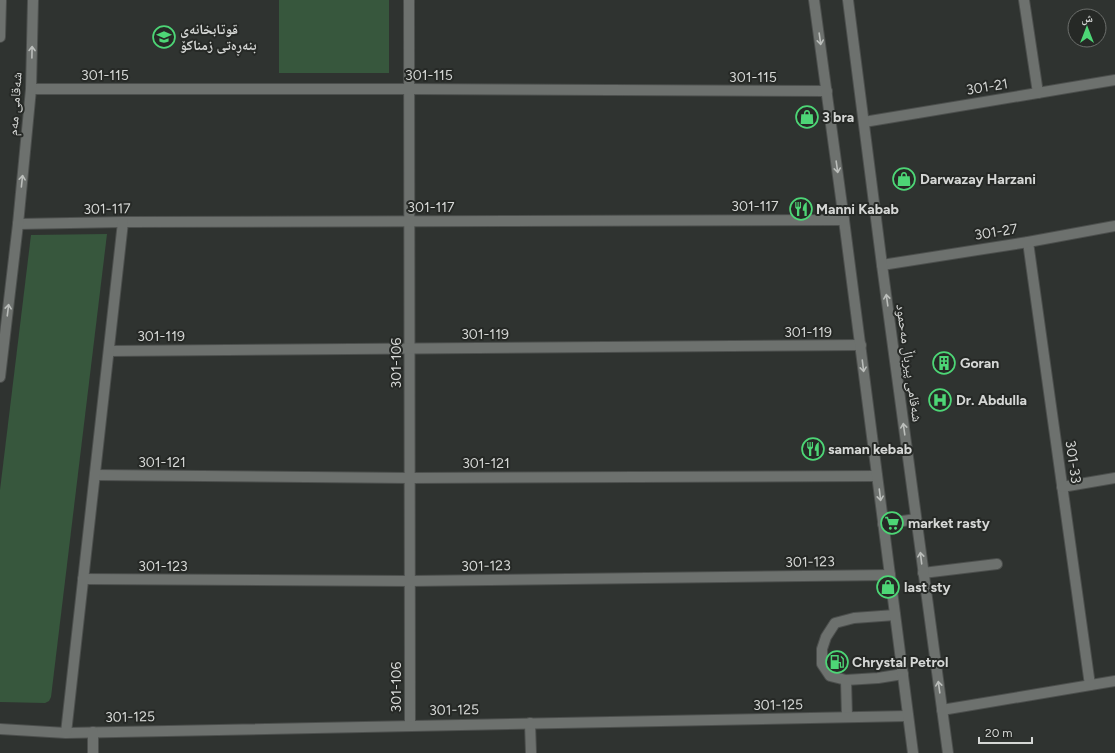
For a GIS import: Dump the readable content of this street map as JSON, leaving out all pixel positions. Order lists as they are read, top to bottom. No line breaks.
{"streets":{"street":["301-115","301-21","شەقامی مەم","301-117","301-27","301-119","301-106","شەقامی پیرباڵ مەحمود","301-121","301-33","301-123","301-125"]},"crossings":[["301-115","شەقامی مەم"],["301-115","301-106"],["301-21","شەقامی پیرباڵ مەحمود"],["شەقامی مەم","301-117"],["301-117","301-106"],["301-27","شەقامی پیرباڵ مەحمود"],["301-27","301-33"],["301-119","301-106"],["301-106","301-121"],["301-106","301-123"],["301-106","301-125"]],"one_way":["شەقامی مەم"],"places":{"school or university":["قوتابخانەی بنەڕەتی زمناکۆ"],"shop":["3 bra","Darwazay Harzani","last sty"],"restaurant":["Manni Kabab","saman kebab"],"building":["Goran"],"hospital":["Dr. Abdulla"],"supermarket":["market rasty"],"fuel station":["Chrystal Petrol"]},"scale_bar":"20 m","north":"top"}
